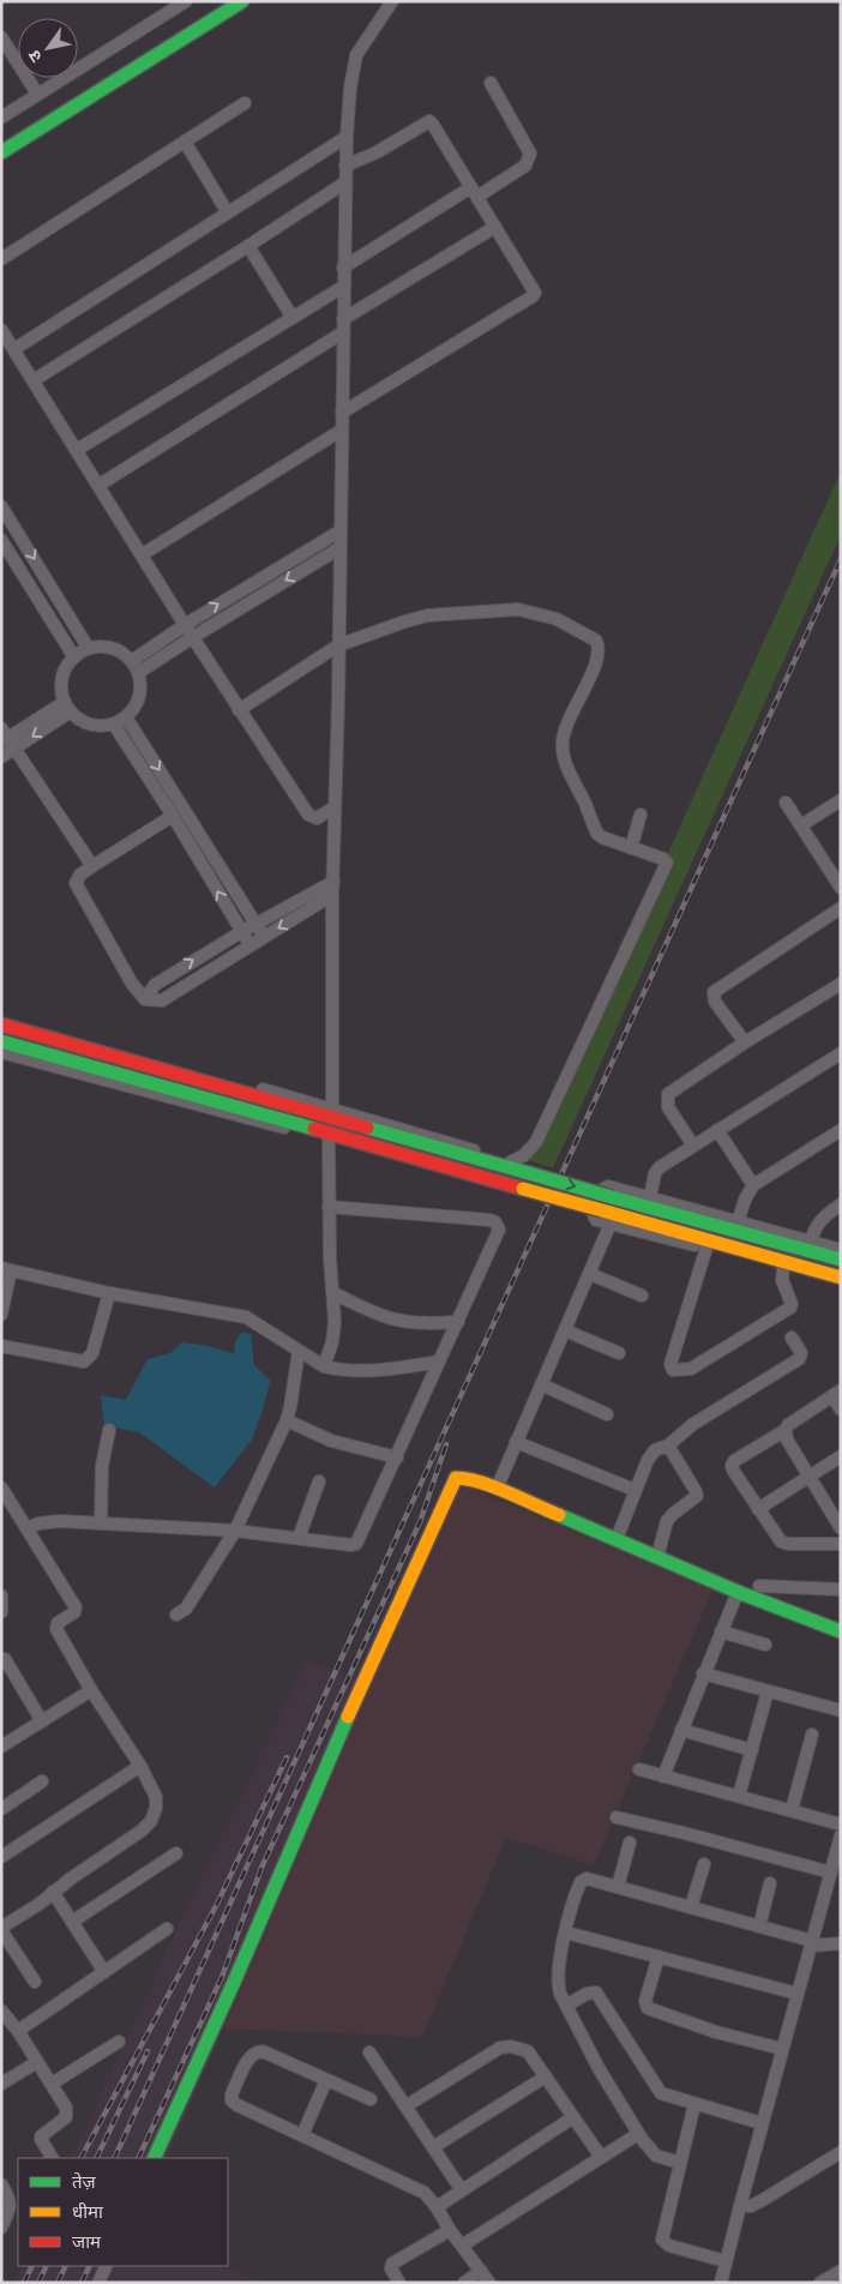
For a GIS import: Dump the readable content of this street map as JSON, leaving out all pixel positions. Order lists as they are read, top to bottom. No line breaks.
{"legend":["तेज़","धीमा","जाम"],"north":"bottom left"}
